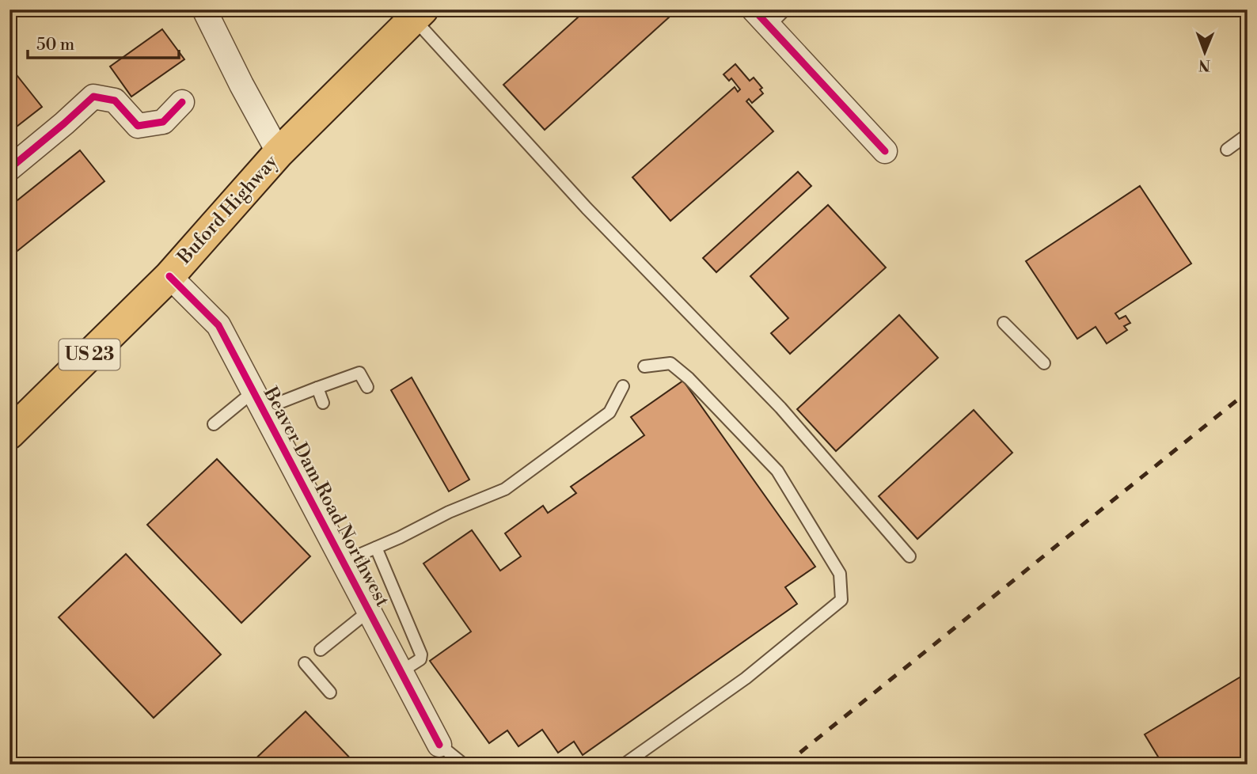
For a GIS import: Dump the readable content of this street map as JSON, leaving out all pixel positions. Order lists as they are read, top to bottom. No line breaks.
{"streets":{"main road":["Buford Highway","US 23"],"street":["Beaver Dam Road Northwest"]},"crossings":[["Buford Highway","Beaver Dam Road Northwest"]],"scale_bar":"50 m","north":"bottom"}
